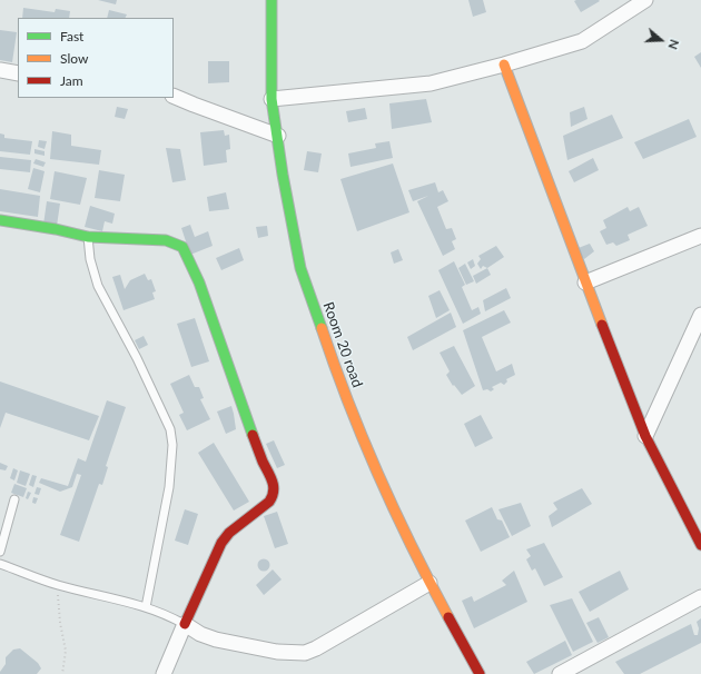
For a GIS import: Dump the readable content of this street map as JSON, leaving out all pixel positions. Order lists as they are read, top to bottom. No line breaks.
{"streets":{"street":["Room 20 road"]},"legend":["Fast","Slow","Jam"],"north":"right"}
